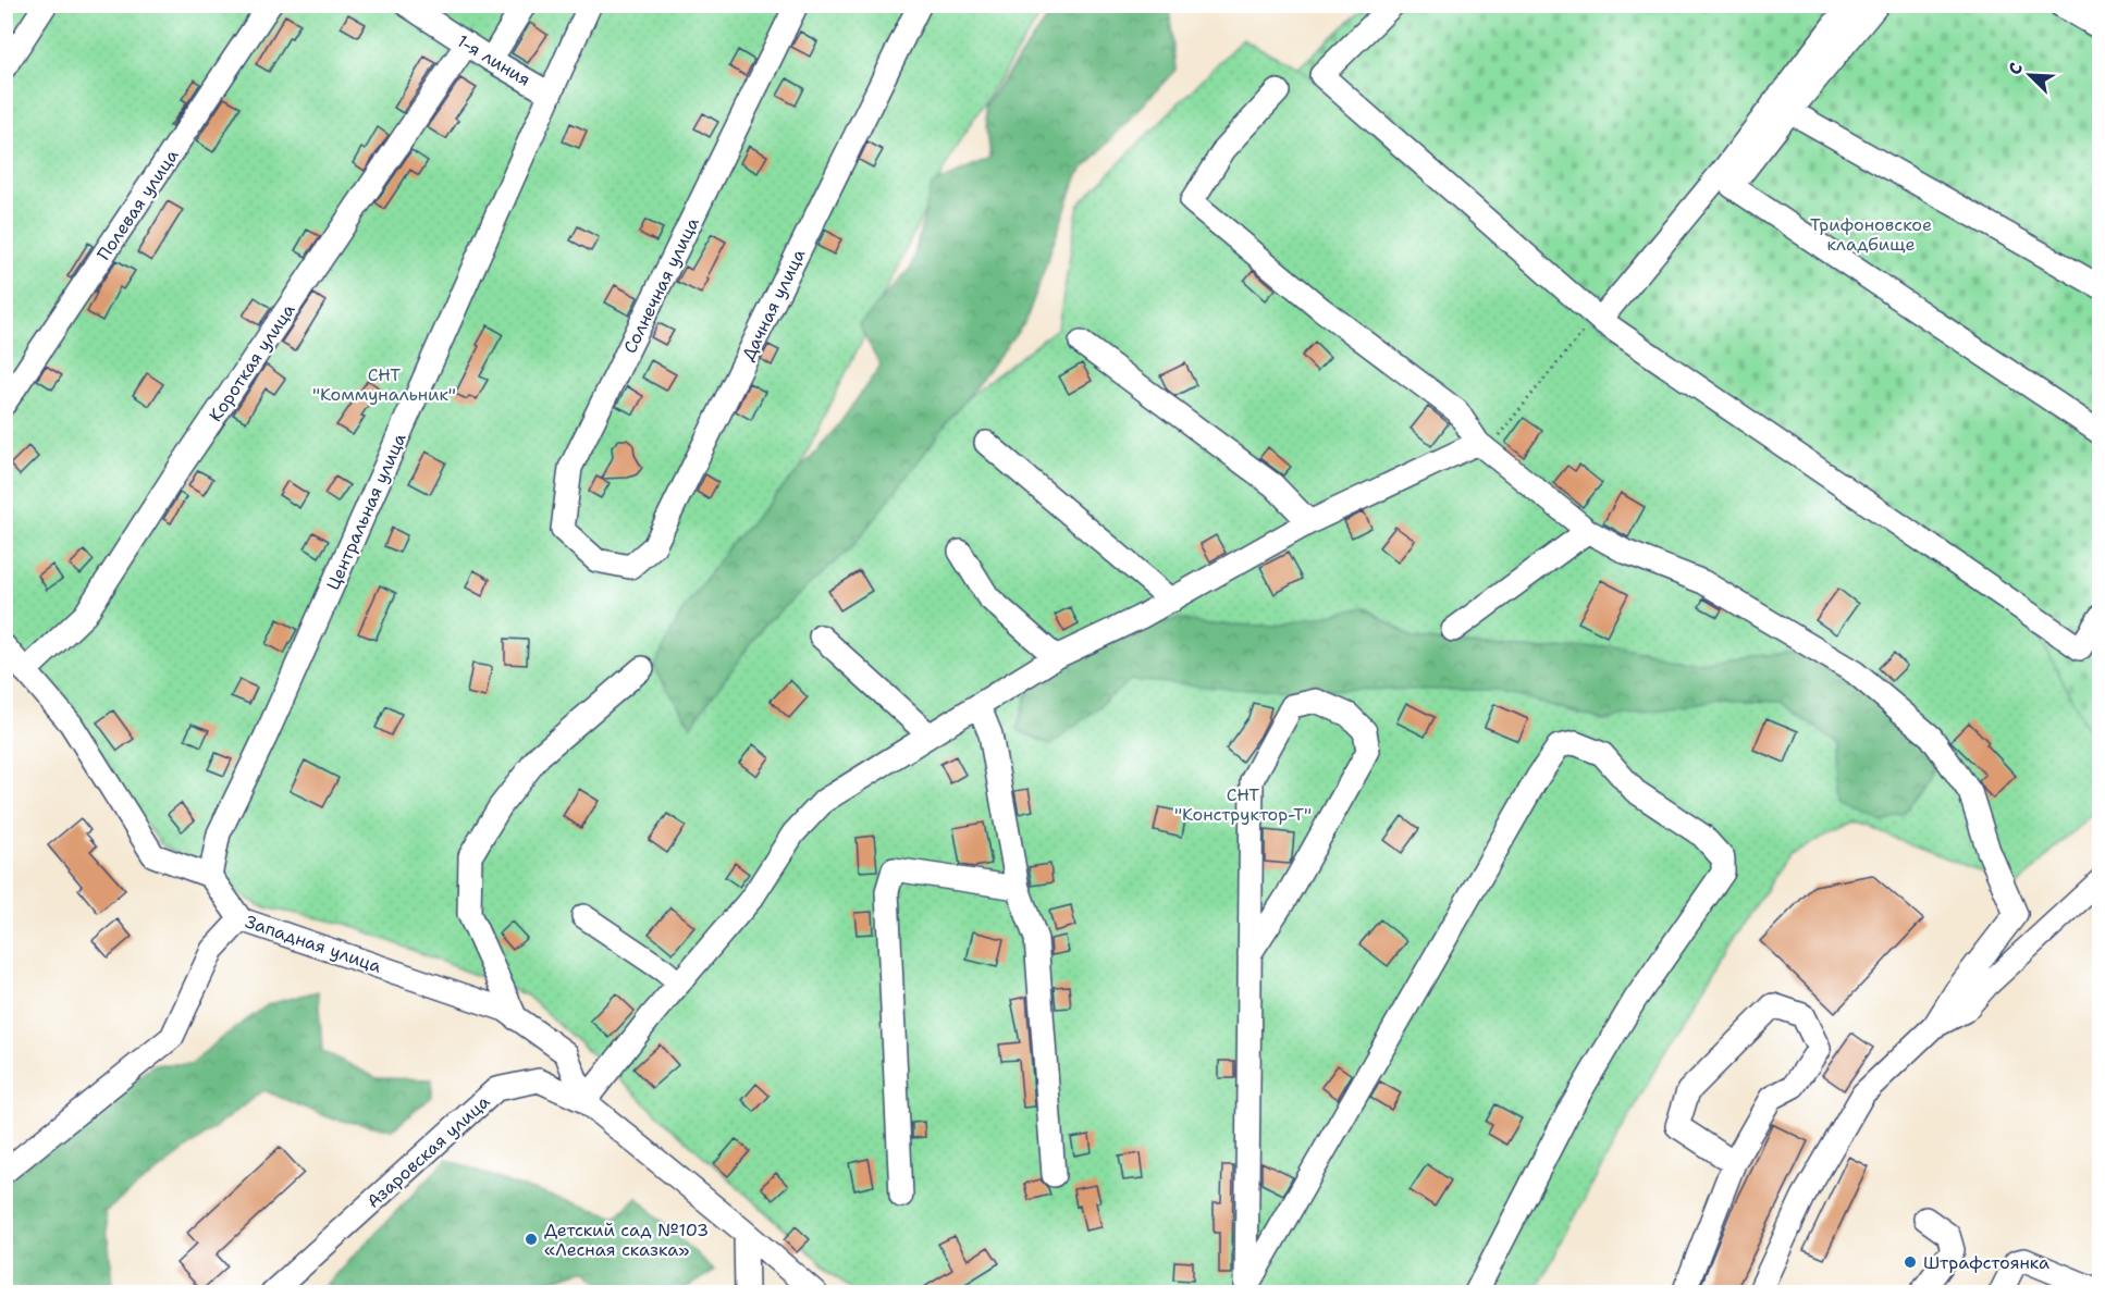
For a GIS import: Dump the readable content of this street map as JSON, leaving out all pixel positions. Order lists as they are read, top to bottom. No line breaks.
{"streets":{"street":["1-я линия","Полевая улица","Солнечная улица","Дачная улица","Короткая улица","Центральная улица","Западная улица","Азаровская улица"]},"crossings":[["1-я линия","Короткая улица"],["1-я линия","Центральная улица"],["Солнечная улица","Дачная улица"],["Центральная улица","Западная улица"],["Западная улица","Азаровская улица"]],"parks":["Трифоновское кладбище","СНТ \"Коммунальник\"","СНТ \"Конструктор-Т\""],"places":["Детский сад №103 «Лесная сказка»","Штрафстоянка"],"north":"top left"}
